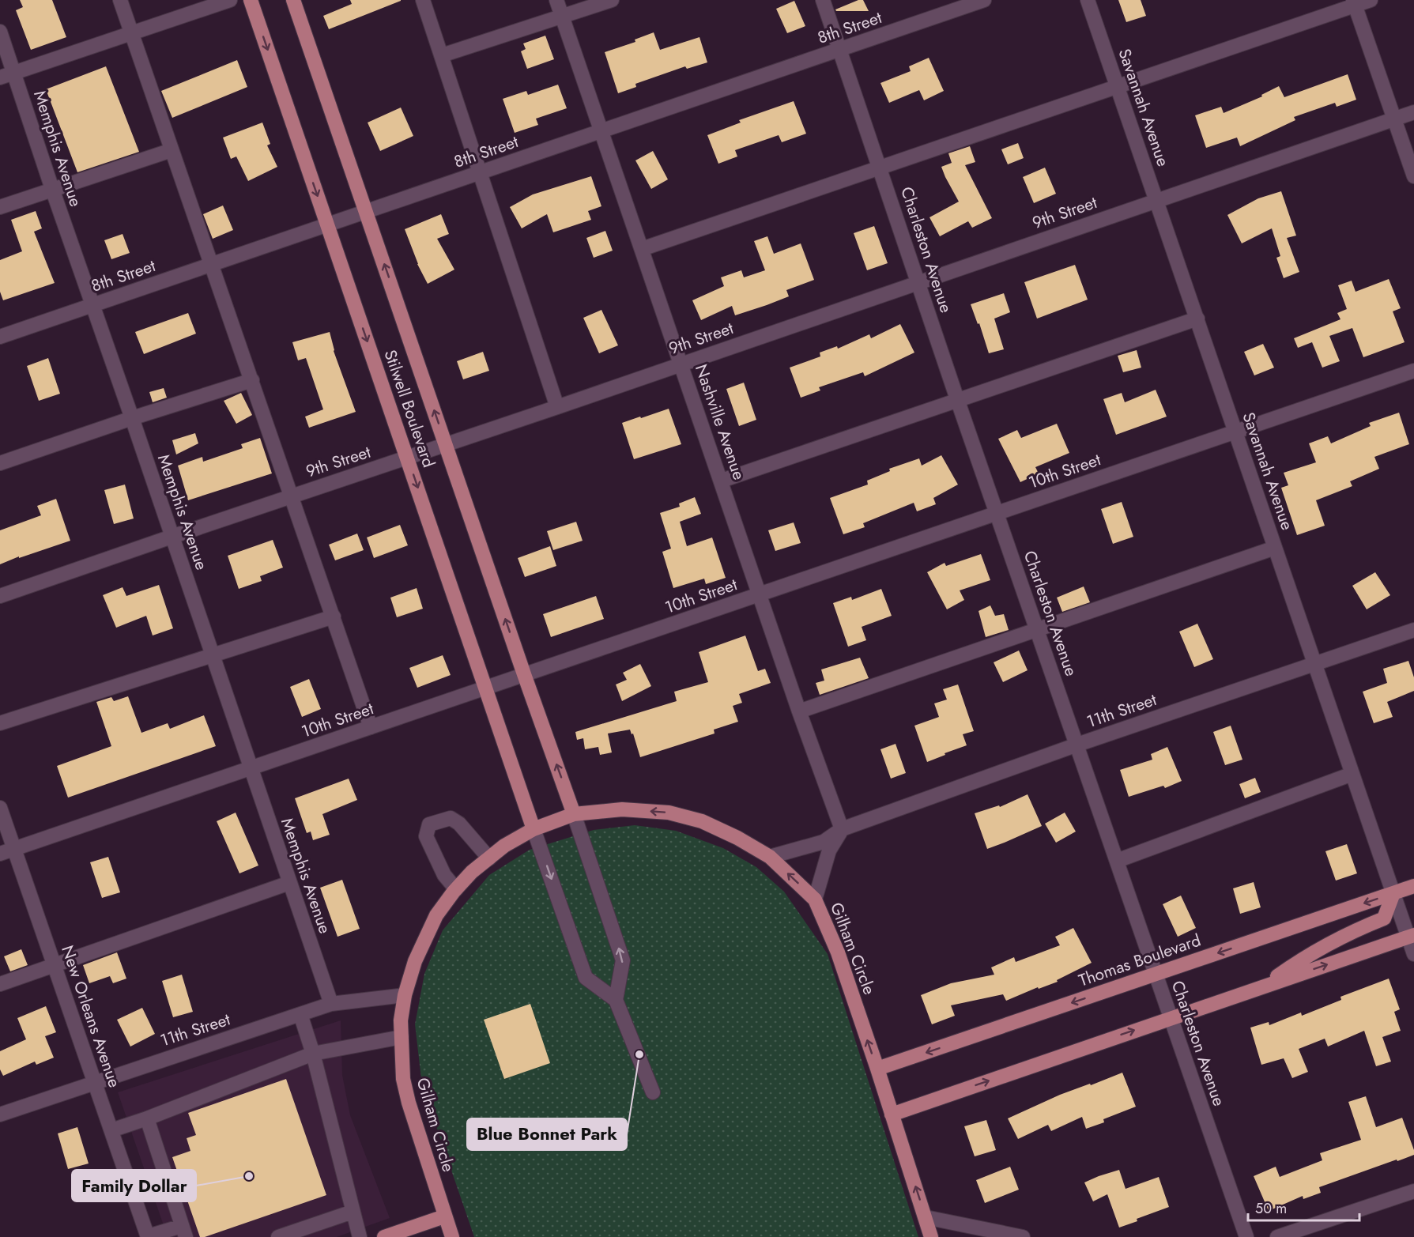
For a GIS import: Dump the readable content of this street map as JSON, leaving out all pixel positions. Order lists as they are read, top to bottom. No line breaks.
{"streets":{"main road":["Stilwell Boulevard","Gilham Circle","Thomas Boulevard"],"street":["8th Street","Savannah Avenue","Memphis Avenue","9th Street","Charleston Avenue","Nashville Avenue","10th Street","11th Street","New Orleans Avenue"]},"crossings":[["8th Street","Memphis Avenue"],["8th Street","Charleston Avenue"],["8th Street","Stilwell Boulevard"],["8th Street","Nashville Avenue"],["Savannah Avenue","9th Street"],["Savannah Avenue","10th Street"],["Savannah Avenue","11th Street"],["Savannah Avenue","Thomas Boulevard"],["Memphis Avenue","9th Street"],["Memphis Avenue","10th Street"],["Memphis Avenue","11th Street"],["9th Street","Charleston Avenue"],["9th Street","Stilwell Boulevard"],["9th Street","Nashville Avenue"],["Charleston Avenue","10th Street"],["Charleston Avenue","11th Street"],["Charleston Avenue","Thomas Boulevard"],["Stilwell Boulevard","10th Street"],["Stilwell Boulevard","Gilham Circle"],["Nashville Avenue","10th Street"],["Nashville Avenue","11th Street"],["10th Street","New Orleans Avenue"],["11th Street","Gilham Circle"],["11th Street","New Orleans Avenue"],["Gilham Circle","Thomas Boulevard"]],"one_way":["Gilham Circle"],"places":["Blue Bonnet Park","Family Dollar"],"scale_bar":"50 m"}
